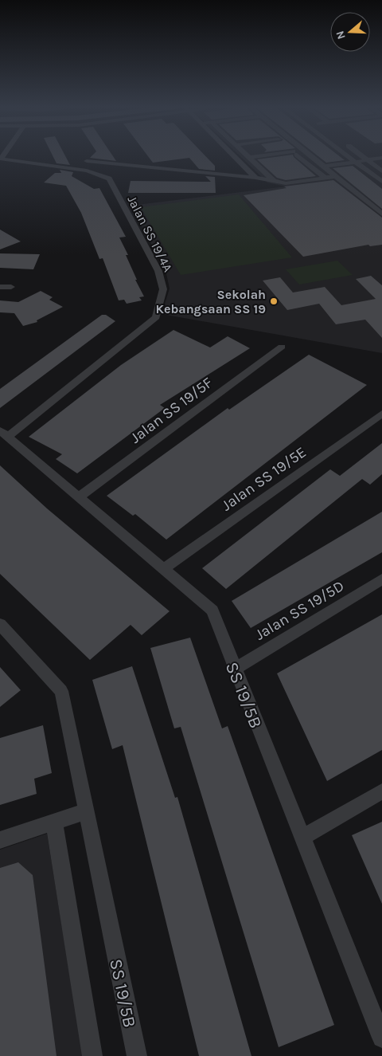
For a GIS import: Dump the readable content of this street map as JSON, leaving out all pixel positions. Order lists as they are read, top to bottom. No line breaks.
{"streets":{"street":["Jalan SS 19/4A","Jalan SS 19/5F","Jalan SS 19/5E","Jalan SS 19/5D","SS 19/5B"]},"crossings":[["Jalan SS 19/4A","SS 19/5B"],["Jalan SS 19/5F","SS 19/5B"],["Jalan SS 19/5E","SS 19/5B"],["Jalan SS 19/5D","SS 19/5B"]],"places":["Sekolah Kebangsaan SS 19"],"north":"left"}
